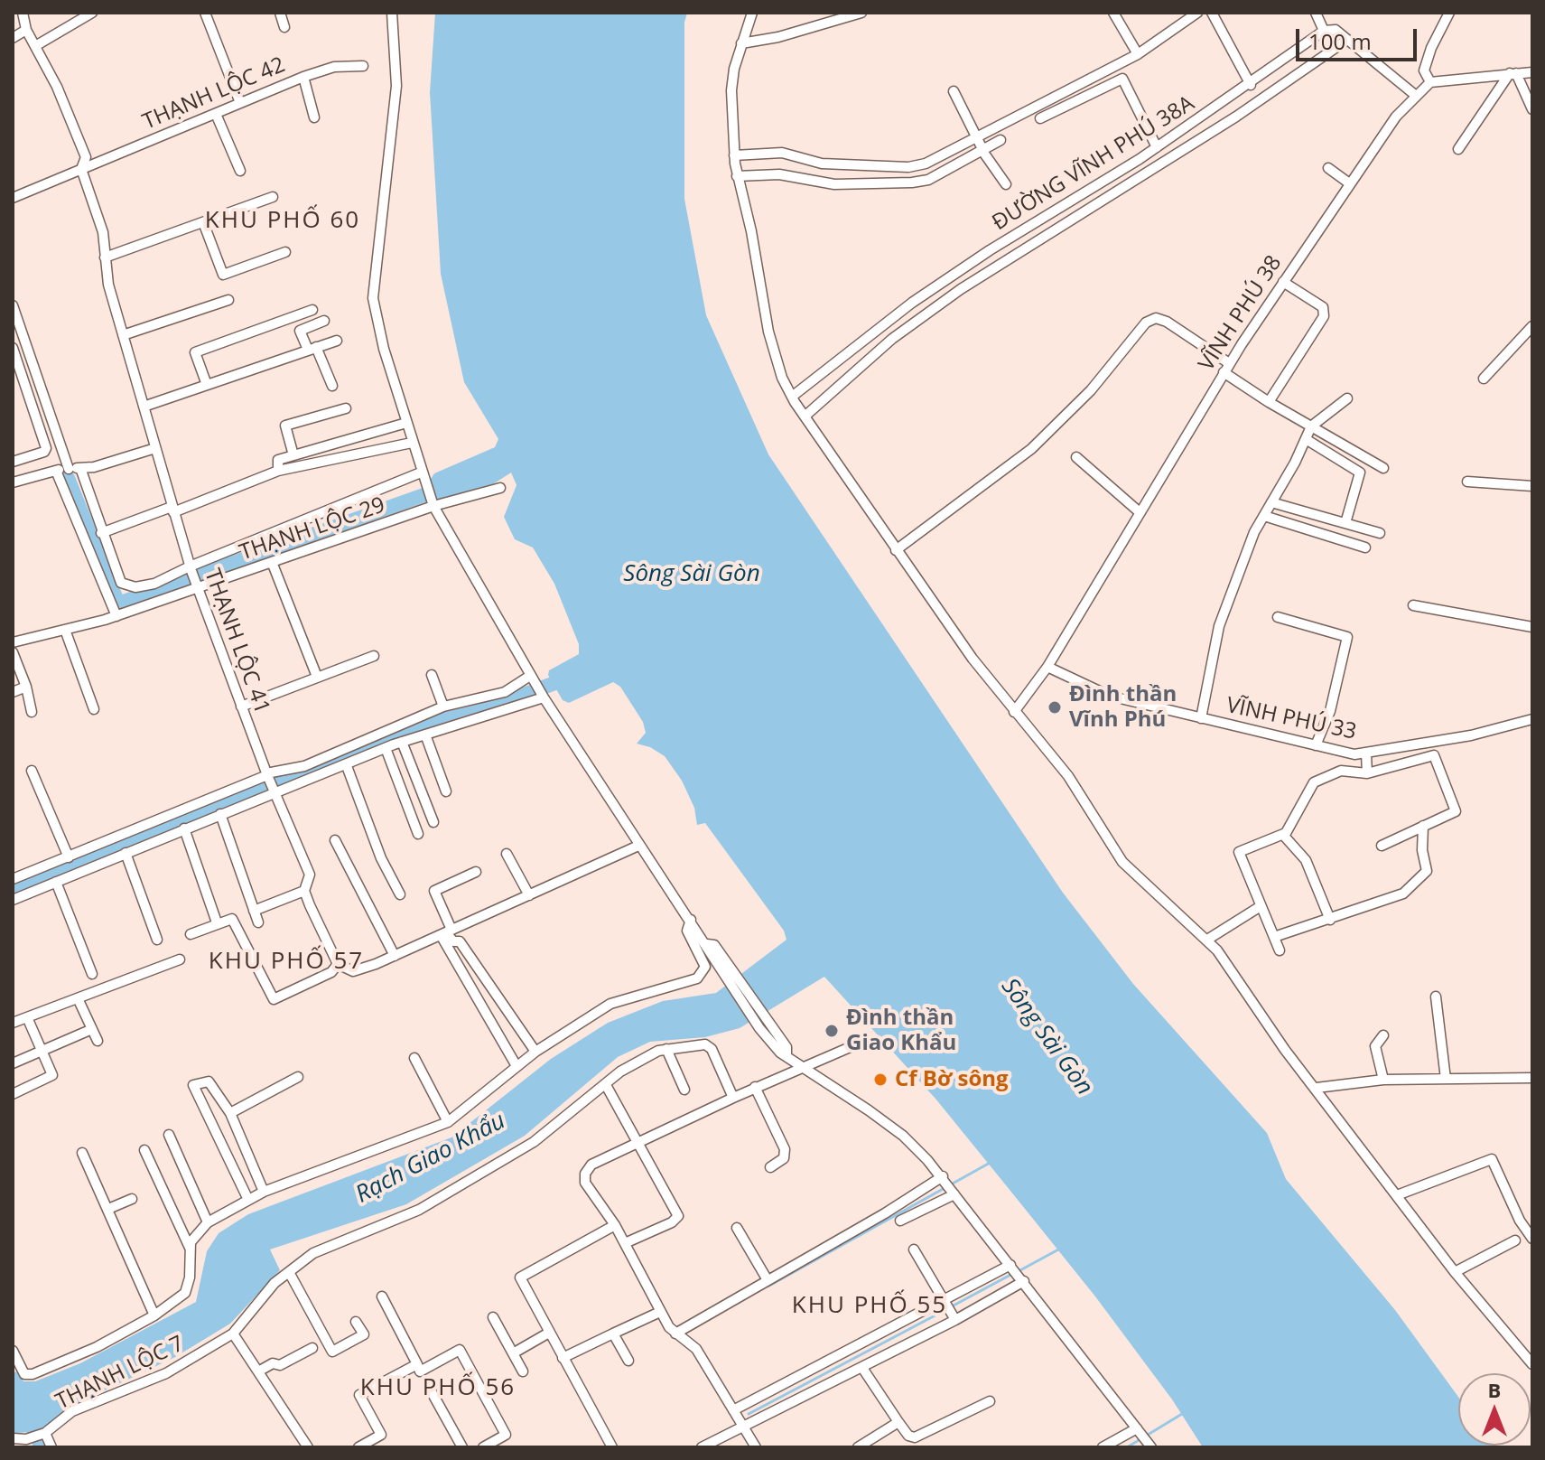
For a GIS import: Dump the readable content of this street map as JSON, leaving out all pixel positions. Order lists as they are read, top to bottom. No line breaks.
{"streets":{"street":["THẠNH LỘC 42","ĐƯỜNG VĨNH PHÚ 38A","VĨNH PHÚ 38","THẠNH LỘC 29","THẠNH LỘC 41","VĨNH PHÚ 33","THẠNH LỘC 7"]},"crossings":[["THẠNH LỘC 42","THẠNH LỘC 41"],["VĨNH PHÚ 38","VĨNH PHÚ 33"],["THẠNH LỘC 29","THẠNH LỘC 41"]],"districts":["KHU PHỐ 60","KHU PHỐ 57","KHU PHỐ 55","KHU PHỐ 56"],"water":["Sông Sài Gòn","Rạch Giao Khẩu"],"places":["Đình thần Vĩnh Phú","Đình thần Giao Khẩu","Cf Bờ sông"],"scale_bar":"100 m","north":"top"}
